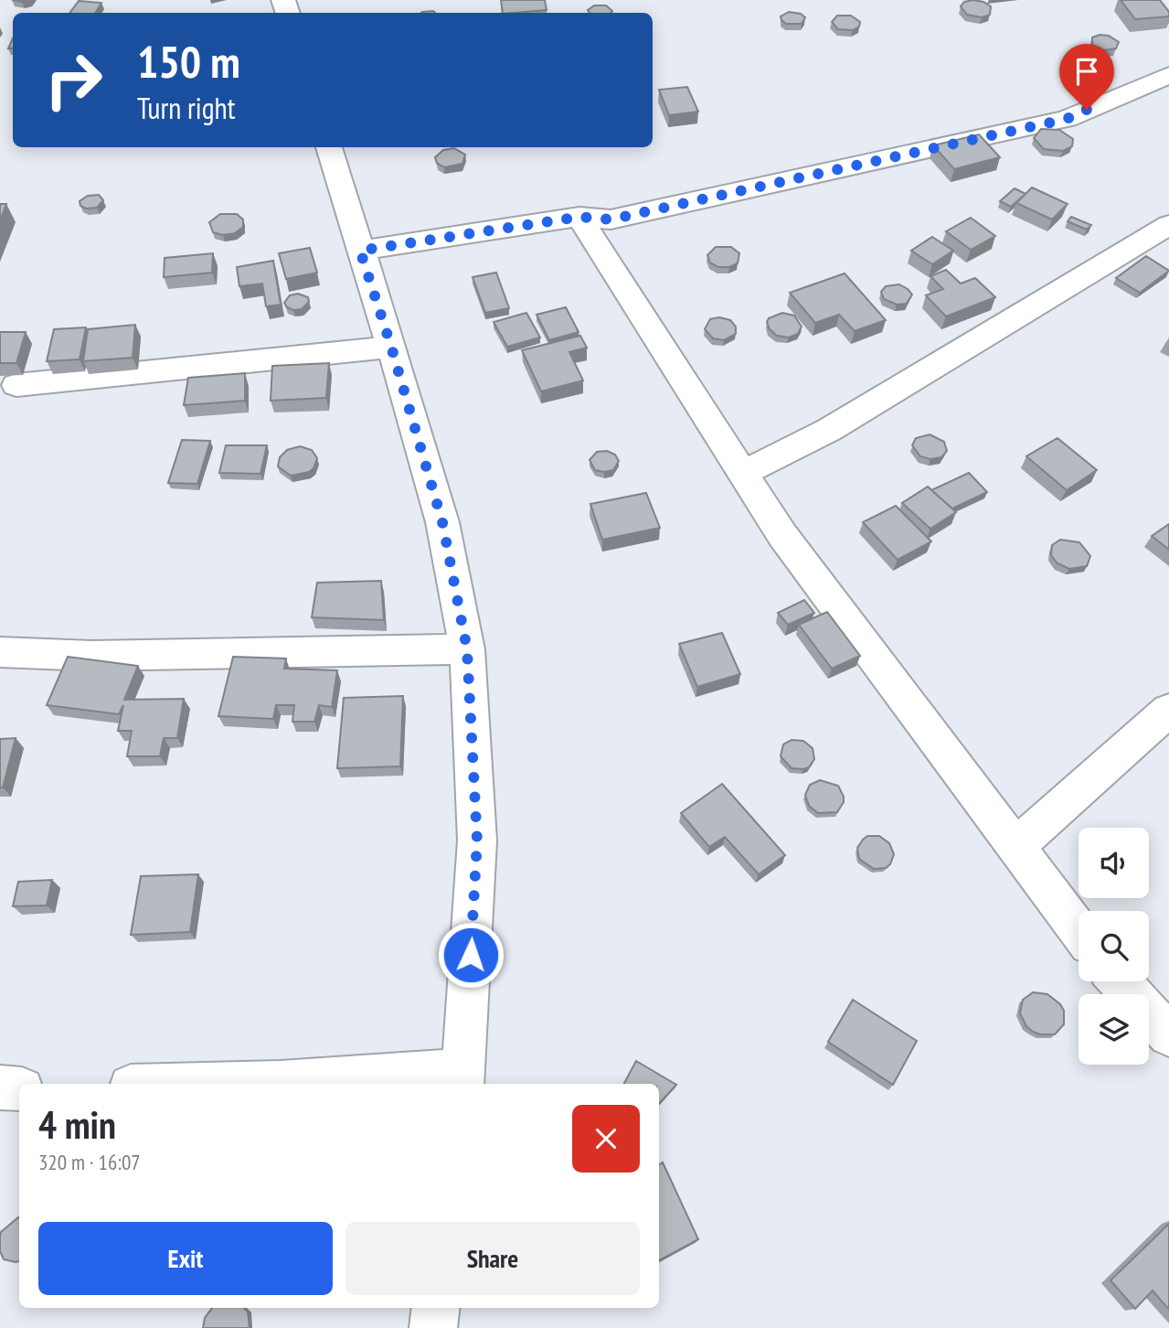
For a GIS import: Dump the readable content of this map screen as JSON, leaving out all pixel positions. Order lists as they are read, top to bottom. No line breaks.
{"page":{"turn":["150 m","Turn right"],"heading":["4 min","320 m · 16:07"],"buttons":["Exit","Share"]}}
